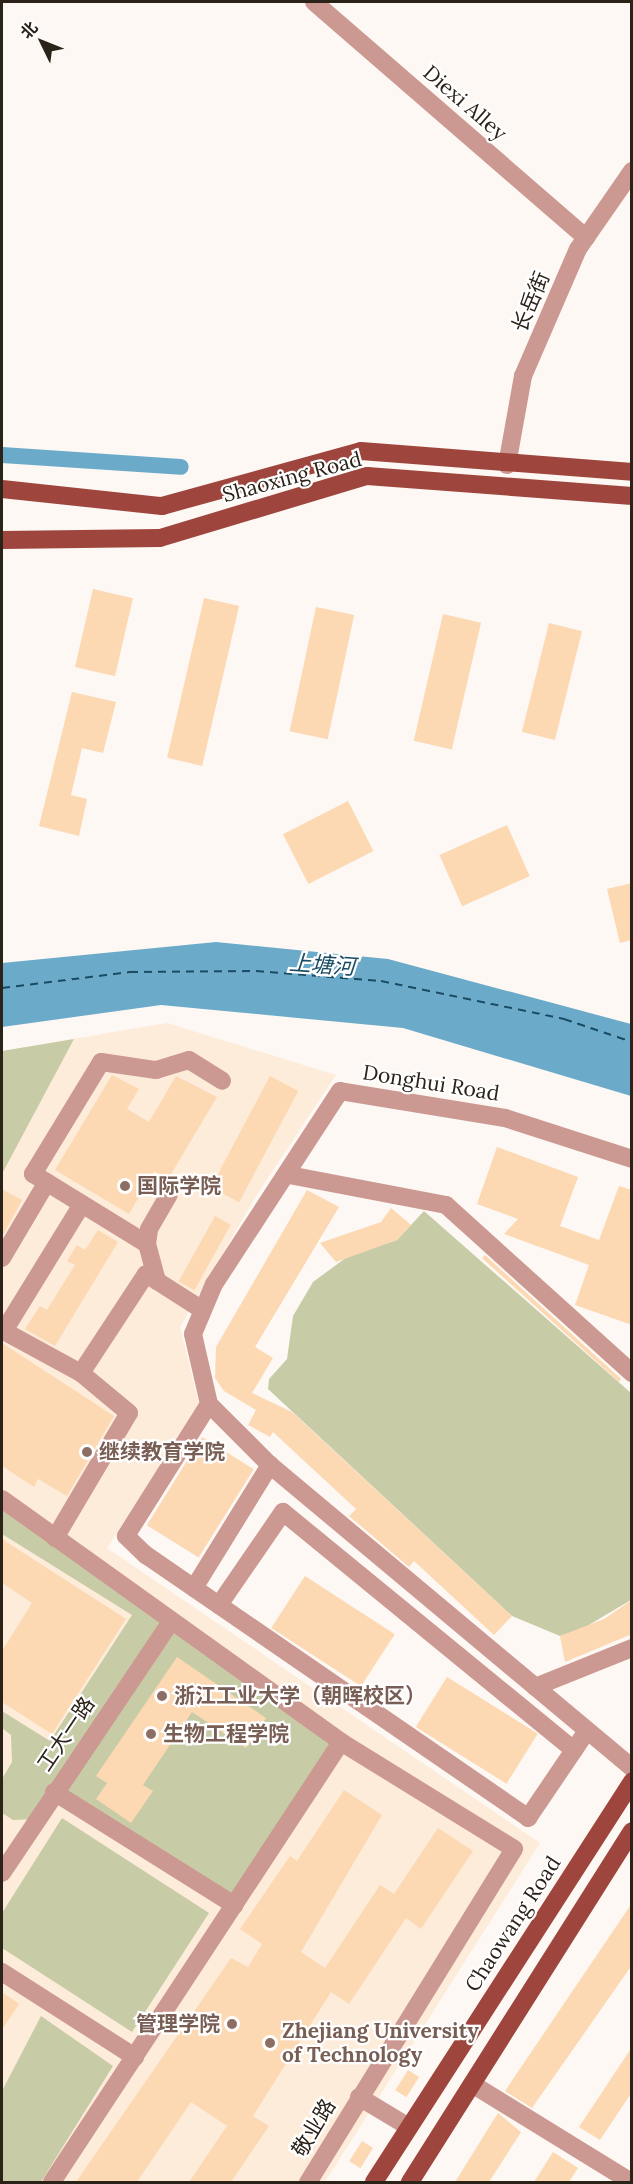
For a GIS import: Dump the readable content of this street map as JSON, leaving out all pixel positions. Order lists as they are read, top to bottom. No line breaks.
{"streets":{"main road":["Shaoxing Road","Chaowang Road"],"street":["Diexi Alley","长岳街","Donghui Road","工大一路","敬业路"]},"crossings":[["Diexi Alley","长岳街"],["长岳街","Shaoxing Road"]],"water":["上塘河"],"places":["国际学院","继续教育学院","浙江工业大学（朝晖校区）","生物工程学院","管理学院","Zhejiang University of Technology"],"north":"top left"}
